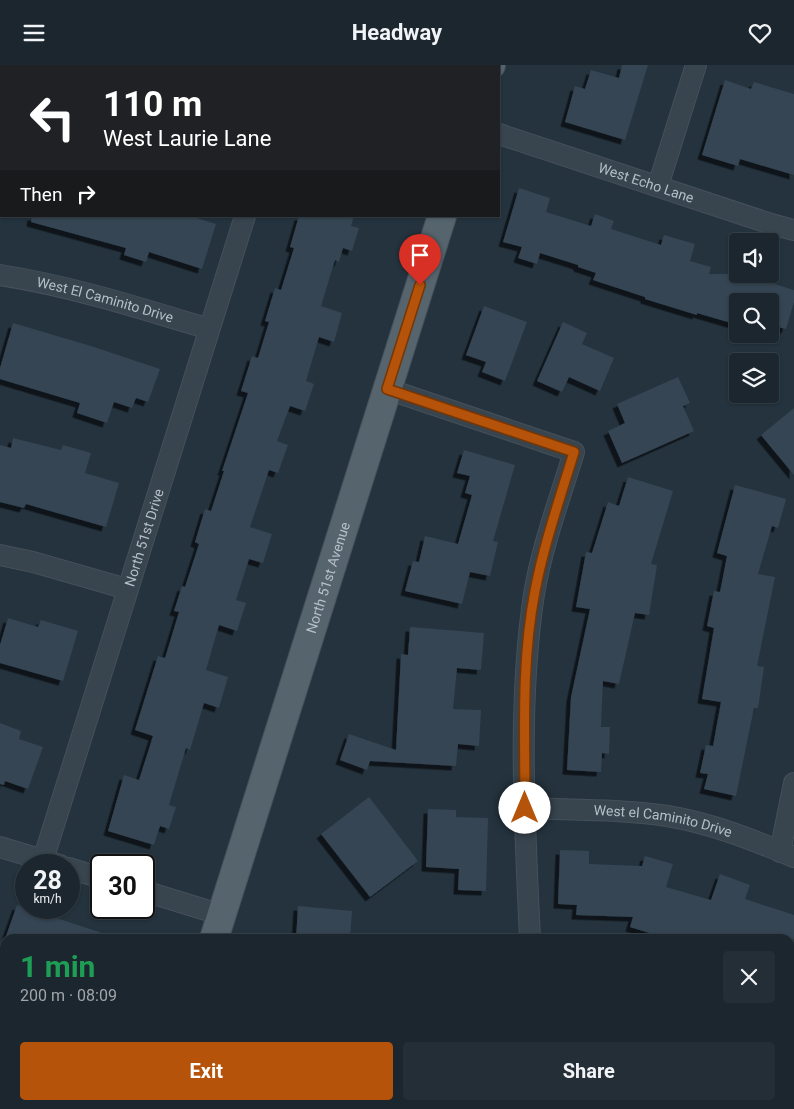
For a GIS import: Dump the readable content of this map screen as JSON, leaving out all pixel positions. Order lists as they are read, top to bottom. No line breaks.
{"streets":{"main road":["North 51st Avenue"],"street":["West Echo Lane","West El Caminito Drive","North 51st Drive","West el Caminito Drive"]},"crossings":[["West El Caminito Drive","North 51st Drive"]],"page":{"header":"Headway","turn":["110 m","West Laurie Lane"],"then":"Then","speed":"28 km/h","limit":"30","heading":["1 min","200 m · 08:09"],"buttons":["Exit","Share"]}}
